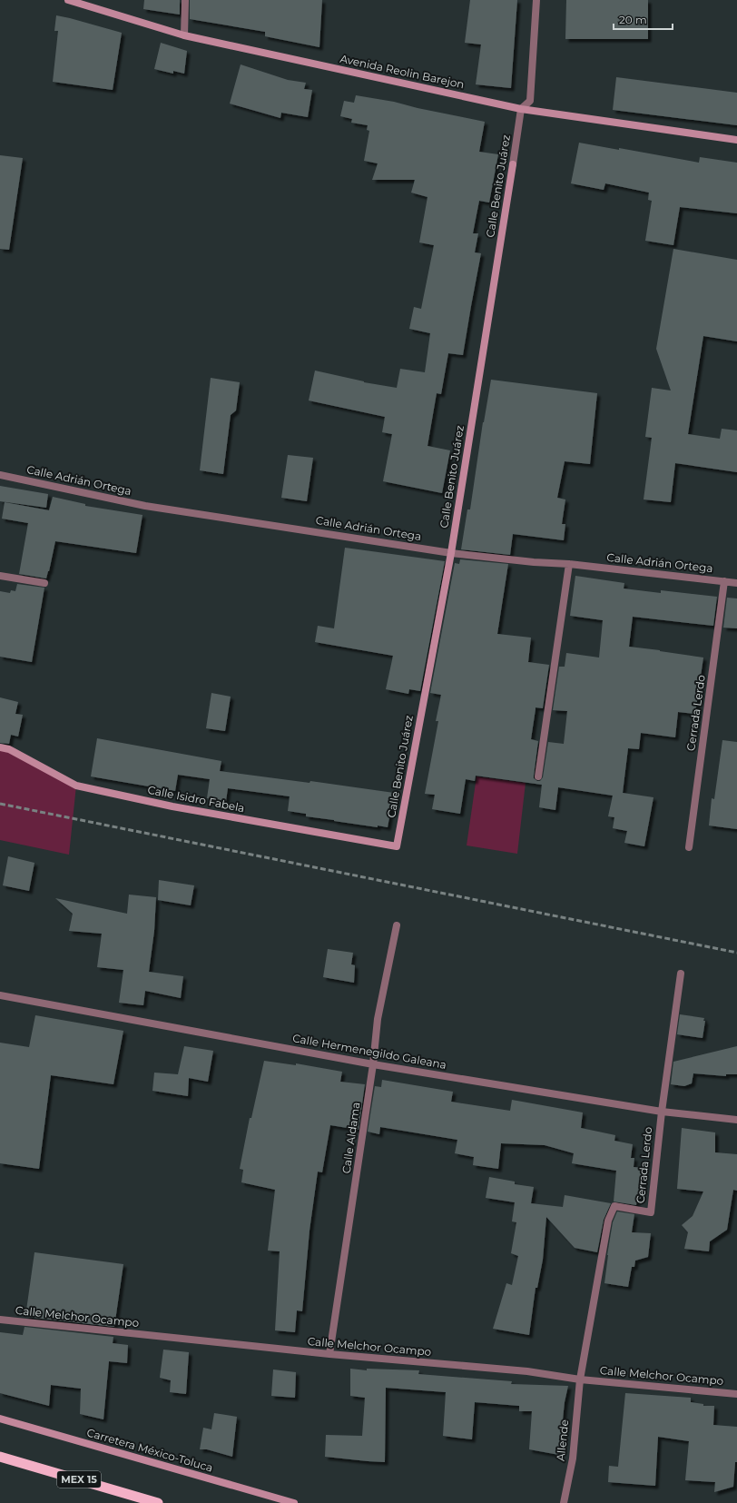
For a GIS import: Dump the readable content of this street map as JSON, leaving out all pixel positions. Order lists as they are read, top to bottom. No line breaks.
{"streets":{"highway":["MEX 15"],"main road":["Avenida Reolin Barejon","Calle Benito Juárez","Calle Isidro Fabela","Carretera México-Toluca"],"street":["Calle Adrián Ortega","Cerrada Lerdo","Calle Hermenegildo Galeana","Calle Aldama","Calle Melchor Ocampo","Allende"]},"crossings":[["Avenida Reolin Barejon","Calle Benito Juárez"],["Calle Benito Juárez","Calle Adrián Ortega"],["Calle Benito Juárez","Calle Isidro Fabela"],["Calle Adrián Ortega","Cerrada Lerdo"],["Cerrada Lerdo","Calle Hermenegildo Galeana"],["Cerrada Lerdo","Calle Melchor Ocampo"],["Cerrada Lerdo","Allende"],["Calle Hermenegildo Galeana","Calle Aldama"],["Calle Aldama","Calle Melchor Ocampo"],["Calle Melchor Ocampo","Allende"]],"scale_bar":"20 m"}
